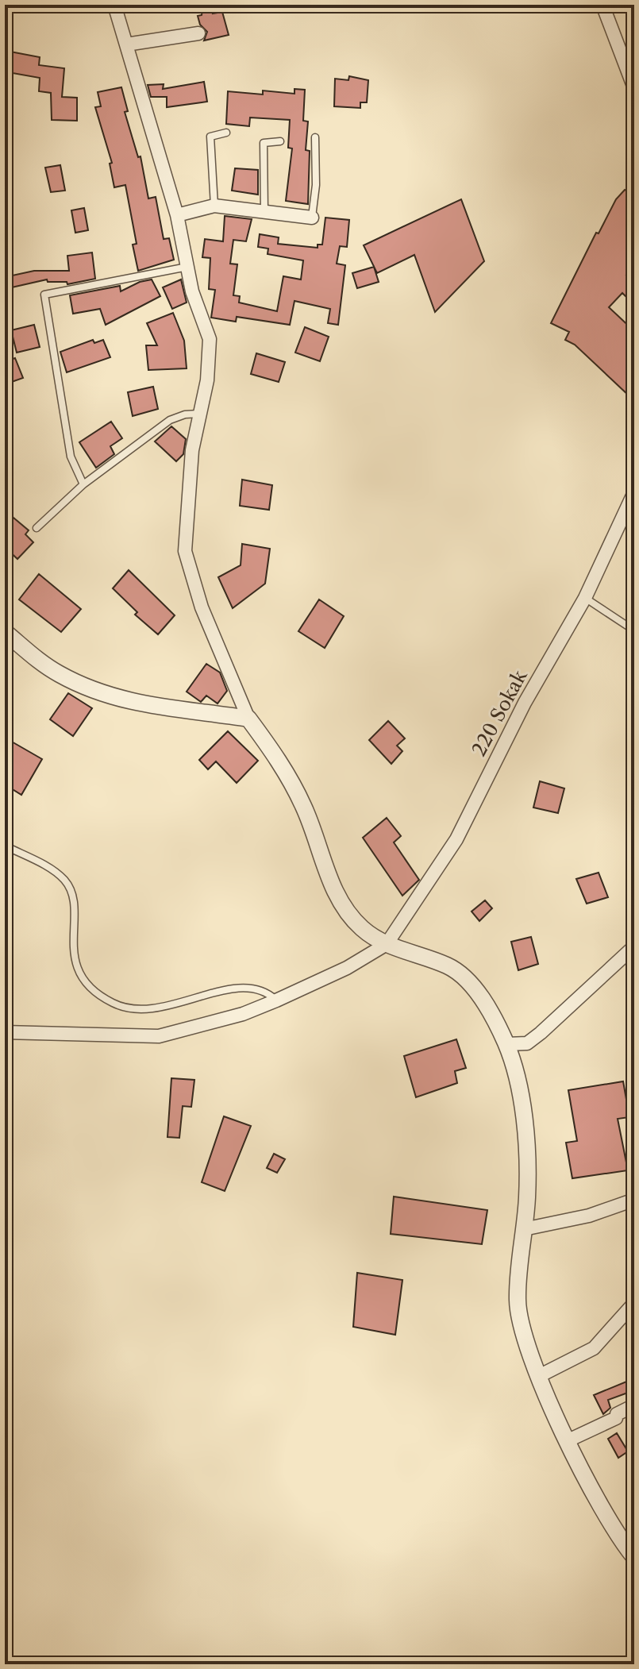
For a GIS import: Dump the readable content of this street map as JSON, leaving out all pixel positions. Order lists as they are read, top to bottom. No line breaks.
{"streets":{"street":["220 Sokak"]}}
